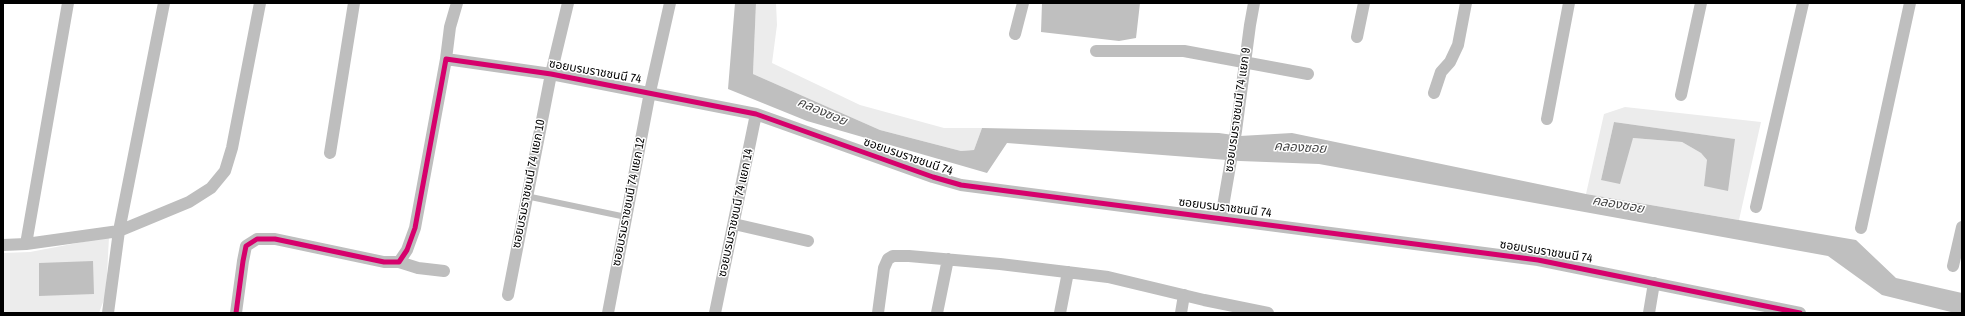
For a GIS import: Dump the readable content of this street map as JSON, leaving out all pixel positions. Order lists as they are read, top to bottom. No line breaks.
{"streets":{"street":["ซอยบรมราชชนนี 74","ซอยบรมราชชนนี 74 แยก 9","ซอยบรมราชชนนี 74 แยก 10","ซอยบรมราชชนนี 74 แยก 12","ซอยบรมราชชนนี 74 แยก 14"]},"crossings":[["ซอยบรมราชชนนี 74","ซอยบรมราชชนนี 74 แยก 9"],["ซอยบรมราชชนนี 74","ซอยบรมราชชนนี 74 แยก 10"],["ซอยบรมราชชนนี 74","ซอยบรมราชชนนี 74 แยก 12"],["ซอยบรมราชชนนี 74","ซอยบรมราชชนนี 74 แยก 14"]],"water":["คลองซอย"]}
